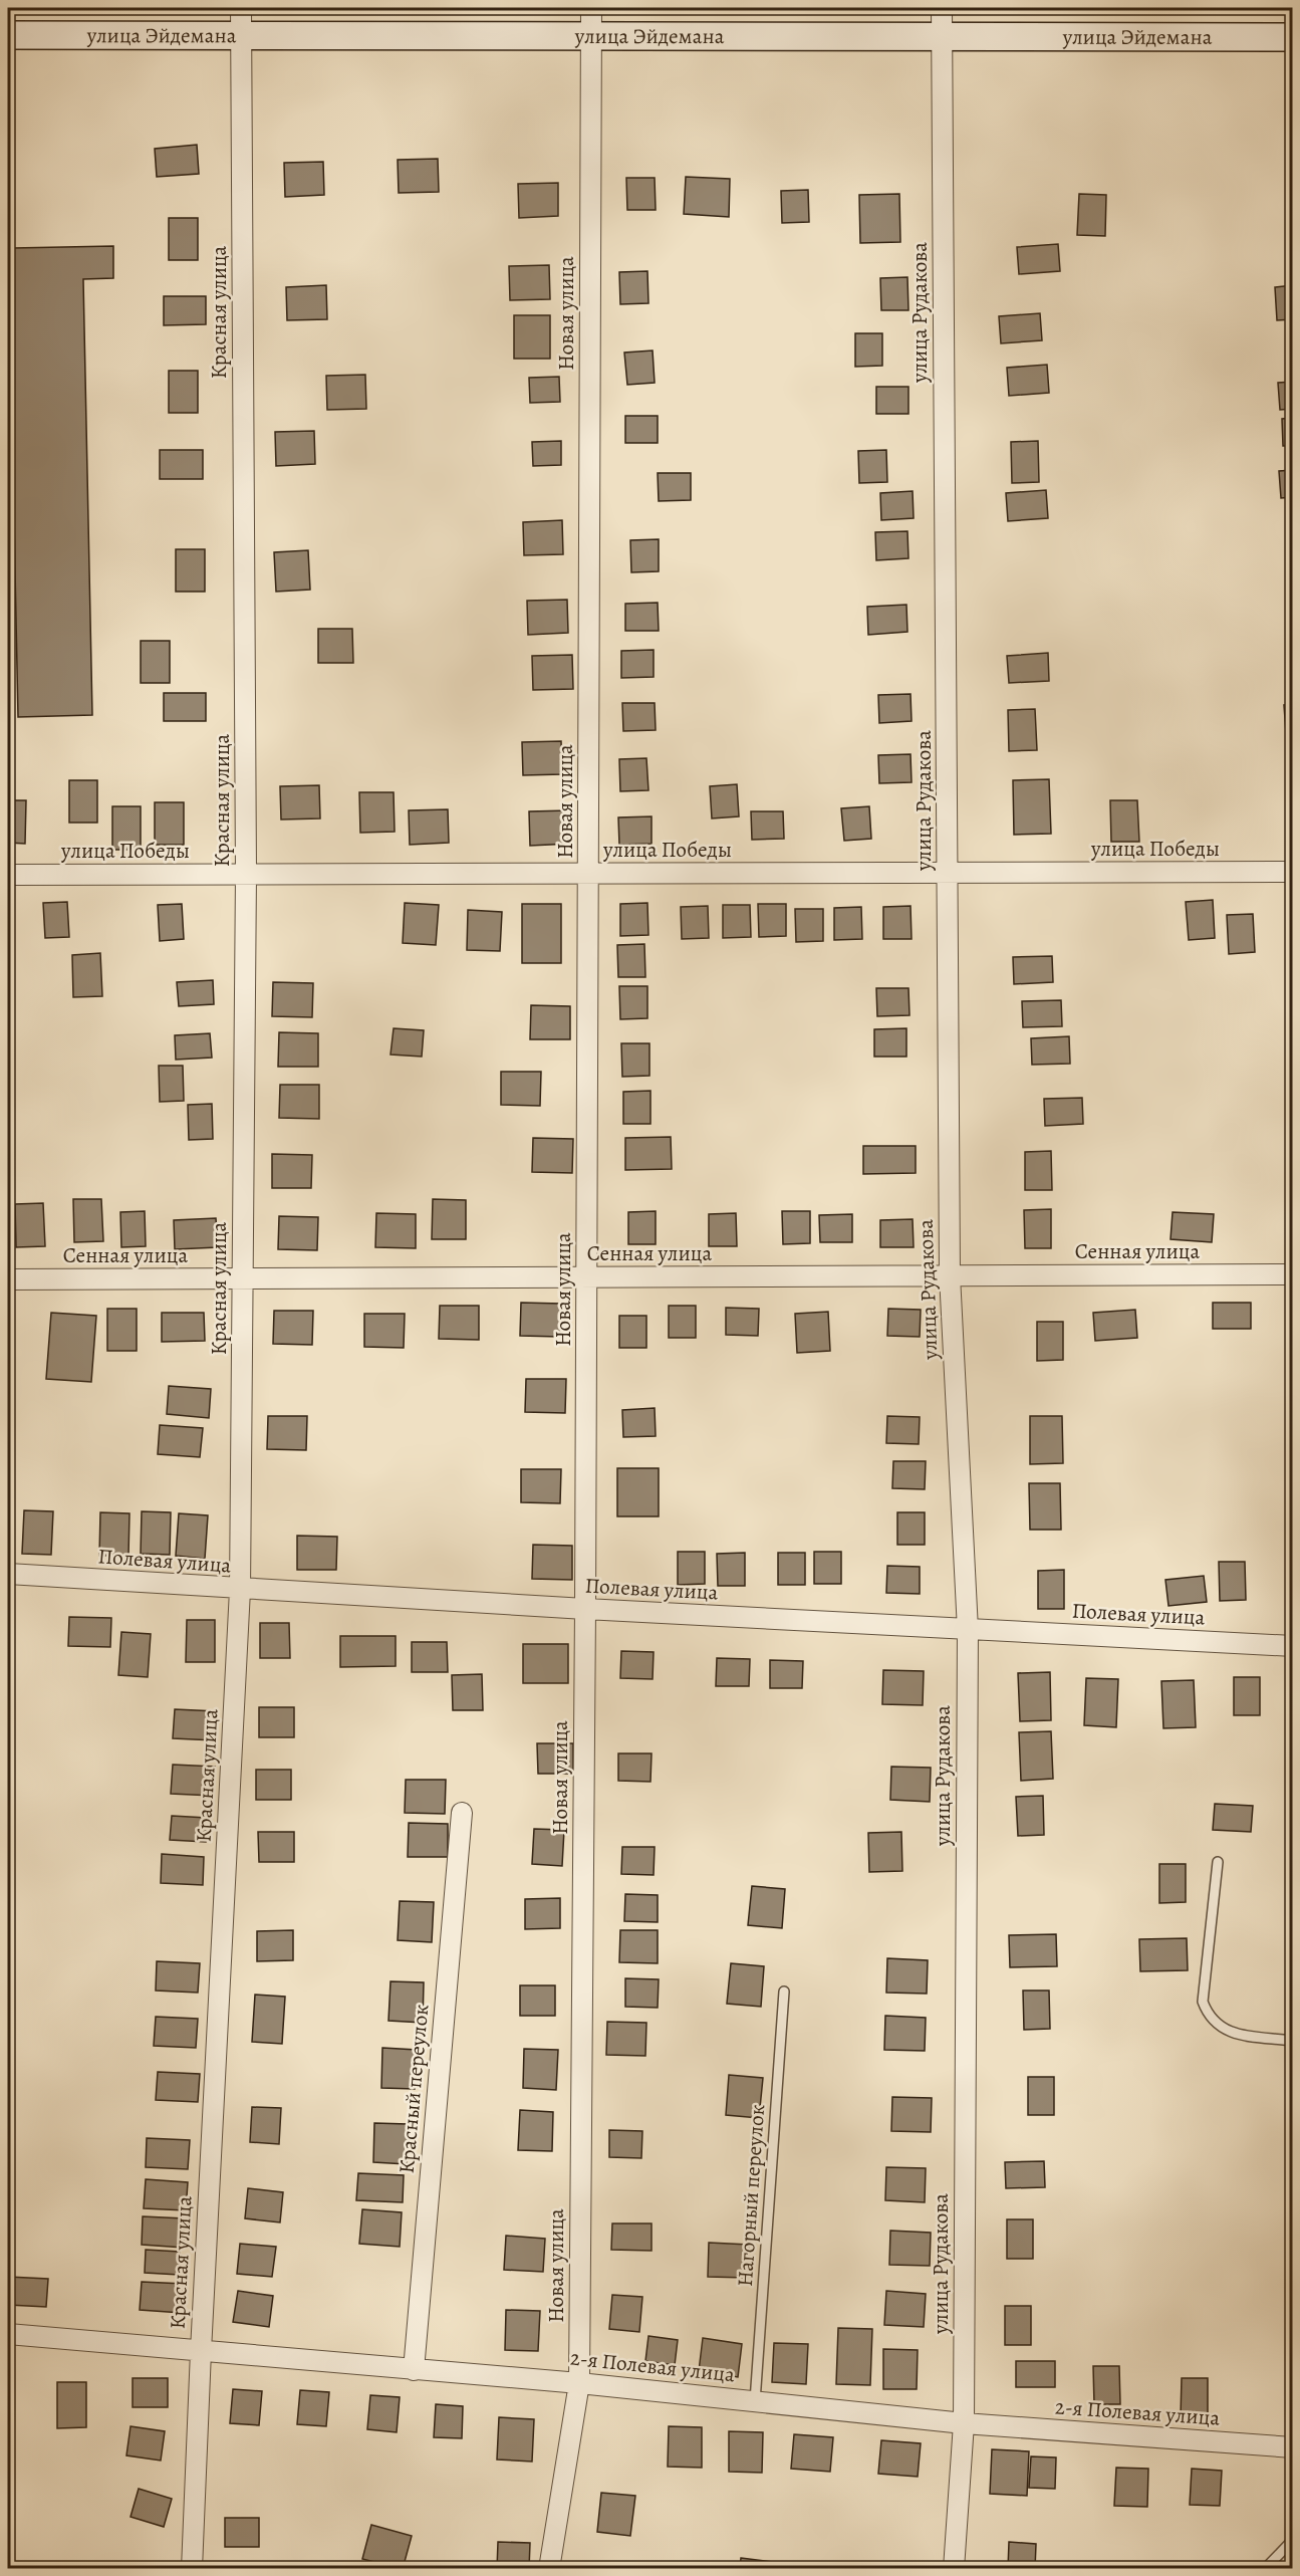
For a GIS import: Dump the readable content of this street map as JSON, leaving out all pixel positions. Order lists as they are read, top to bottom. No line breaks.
{"streets":{"main road":["улица Эйдемана"],"street":["Красная улица","улица Рудакова","Новая улица","улица Победы","Сенная улица","Полевая улица","Красный переулок","2-я Полевая улица"],"lane":["Нагорный переулок"]},"crossings":[["улица Эйдемана","Красная улица"],["улица Эйдемана","улица Рудакова"],["улица Эйдемана","Новая улица"],["Красная улица","улица Победы"],["Красная улица","Сенная улица"],["Красная улица","Полевая улица"],["Красная улица","2-я Полевая улица"],["улица Рудакова","улица Победы"],["улица Рудакова","Сенная улица"],["улица Рудакова","Полевая улица"],["улица Рудакова","2-я Полевая улица"],["Новая улица","улица Победы"],["Новая улица","Сенная улица"],["Новая улица","Полевая улица"],["Новая улица","2-я Полевая улица"],["Красный переулок","2-я Полевая улица"],["Нагорный переулок","2-я Полевая улица"]]}
